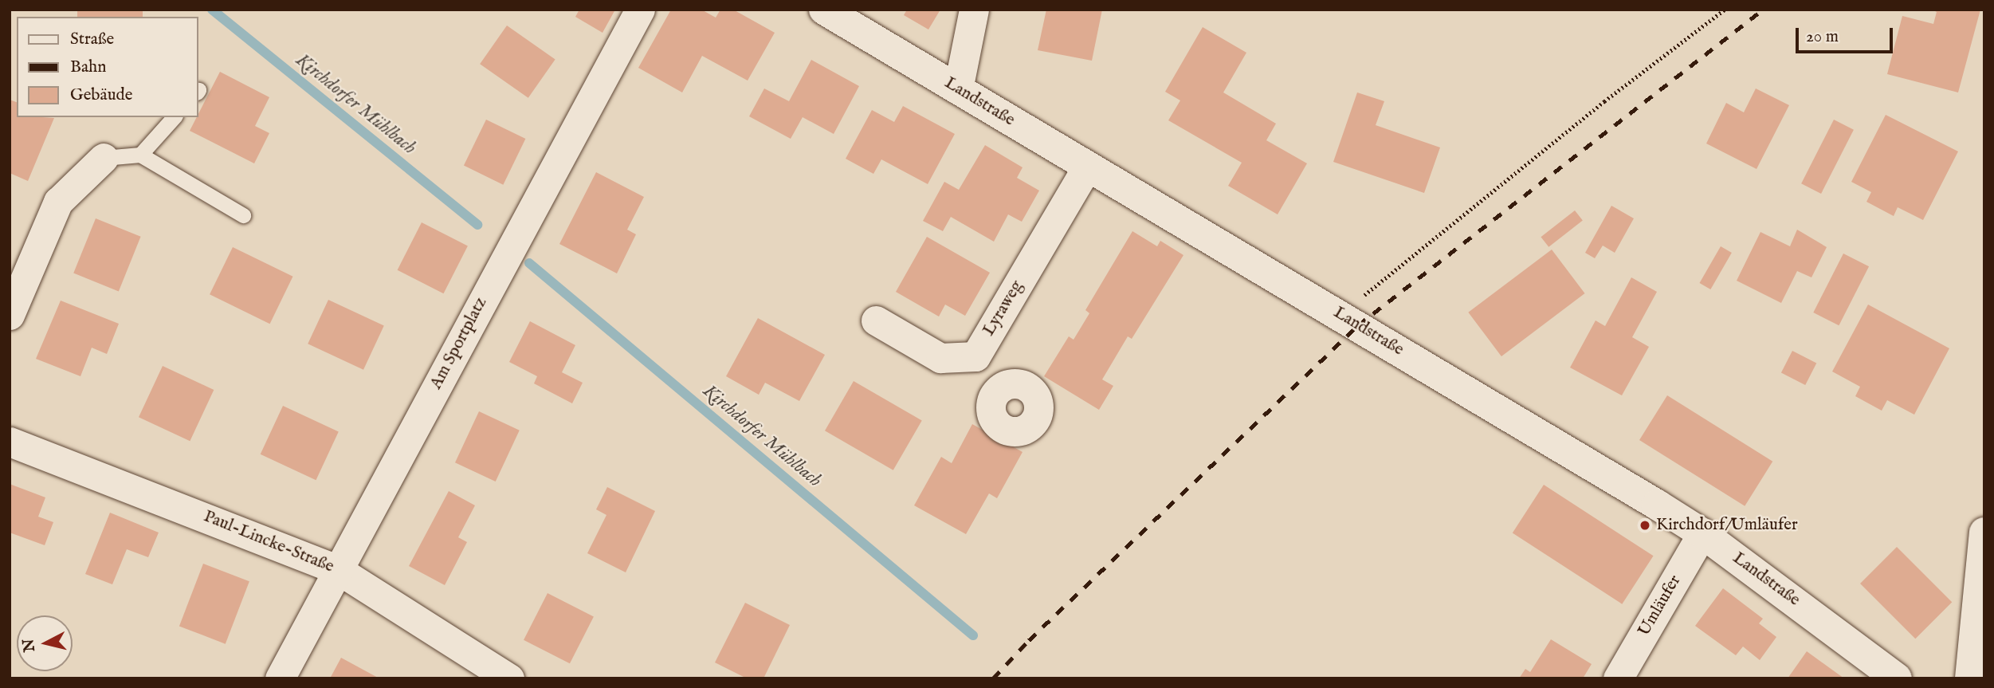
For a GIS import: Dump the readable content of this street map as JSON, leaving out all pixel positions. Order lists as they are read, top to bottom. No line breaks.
{"streets":{"street":["Landstraße","Lyraweg","Am Sportplatz","Paul-Lincke-Straße","Umläufer"]},"crossings":[["Landstraße","Lyraweg"],["Landstraße","Umläufer"],["Am Sportplatz","Paul-Lincke-Straße"]],"water":["Kirchdorfer Mühlbach"],"places":["Kirchdorf/Umläufer"],"legend":["Straße","Bahn","Gebäude"],"scale_bar":"20 m","north":"left"}
